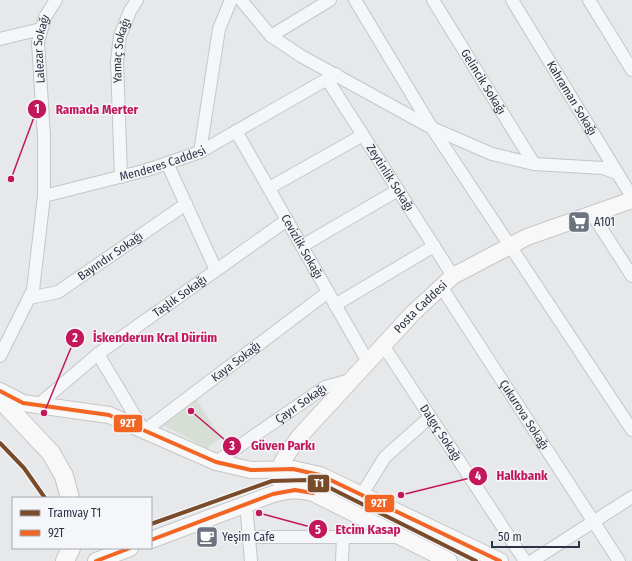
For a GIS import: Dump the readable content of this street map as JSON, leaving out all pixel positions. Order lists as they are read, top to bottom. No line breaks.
{"streets":{"main road":["Posta Caddesi"],"street":["Lalezar Sokağı","Yamaç Sokağı","Gelincik Sokağı","Kahraman Sokağı","Menderes Caddesi","Zeytinlik Sokağı","Cevizlik Sokağı","Bayındır Sokağı","Taşlık Sokağı","Kaya Sokağı","Çayır Sokağı","Çukurova Sokağı","Dalgıç Sokağı"]},"crossings":[["Lalezar Sokağı","Menderes Caddesi"],["Lalezar Sokağı","Bayındır Sokağı"],["Yamaç Sokağı","Menderes Caddesi"],["Zeytinlik Sokağı","Posta Caddesi"],["Zeytinlik Sokağı","Çukurova Sokağı"],["Cevizlik Sokağı","Taşlık Sokağı"],["Cevizlik Sokağı","Posta Caddesi"],["Cevizlik Sokağı","Kaya Sokağı"],["Posta Caddesi","Çayır Sokağı"],["Posta Caddesi","Çukurova Sokağı"],["Posta Caddesi","Dalgıç Sokağı"]],"places":{"other":["Ramada Merter","Güven Parkı","İskenderun Kral Dürüm","Halkbank","Etcim Kasap"],"supermarket":["A101"],"cafe":["Yeşim Cafe"]},"lines":["transit line 92T","tram line T1"],"legend":["Tramvay T1","92T"],"scale_bar":"50 m"}
